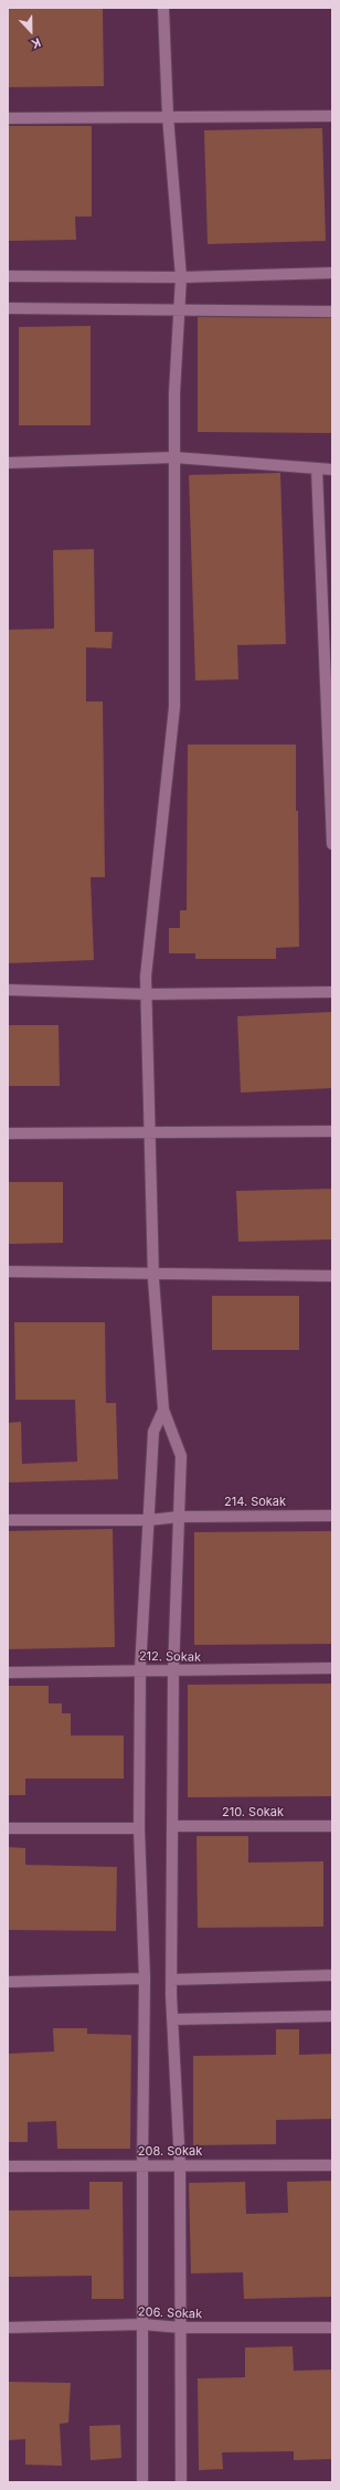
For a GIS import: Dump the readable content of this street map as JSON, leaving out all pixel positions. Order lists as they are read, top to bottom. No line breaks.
{"streets":{"street":["214. Sokak","212. Sokak","210. Sokak","208. Sokak","206. Sokak"]},"north":"bottom"}
